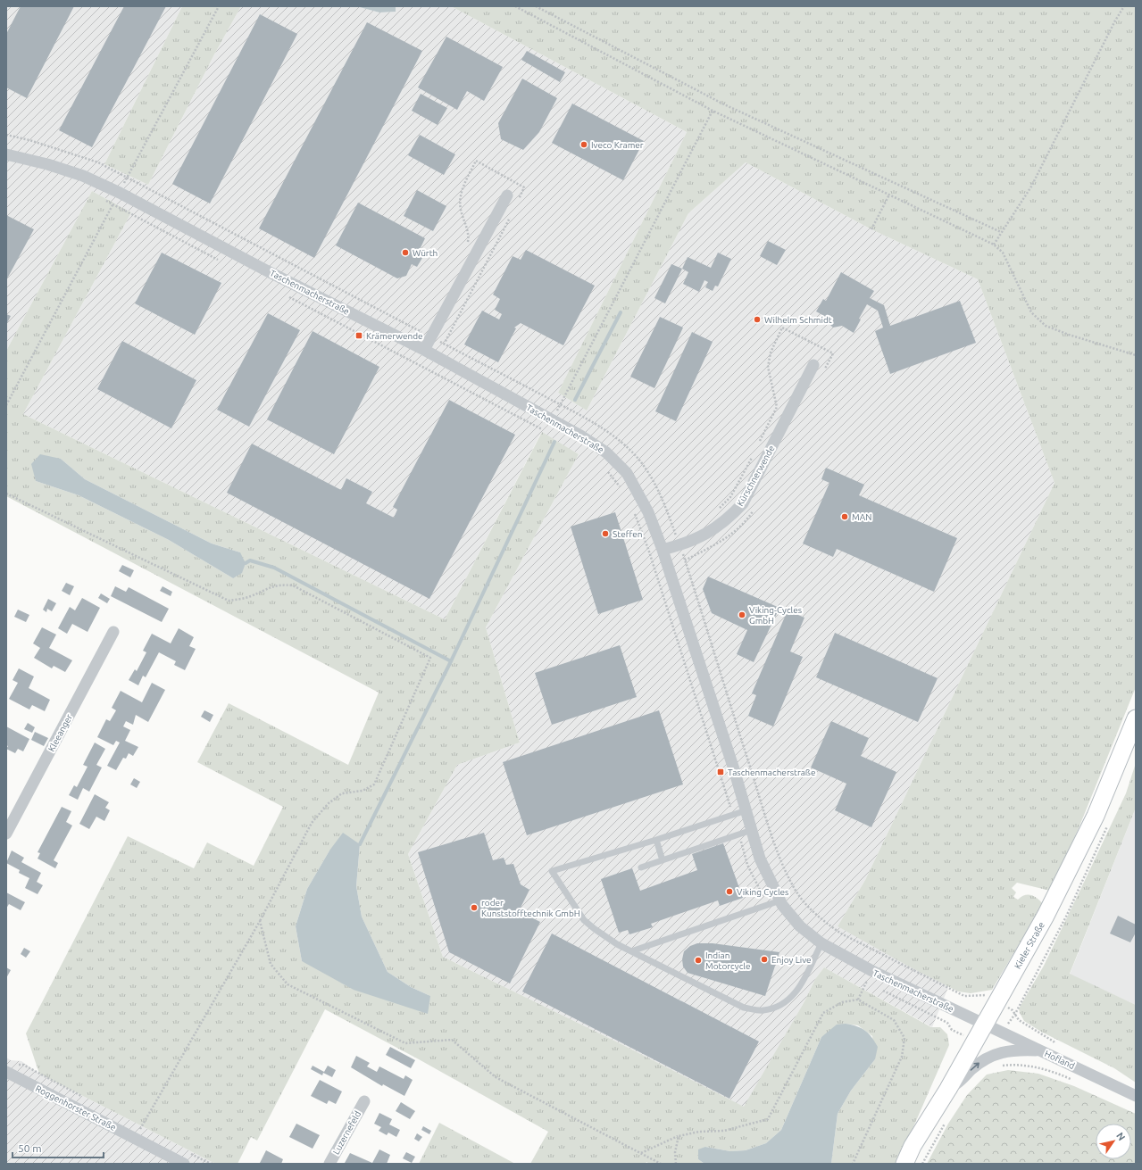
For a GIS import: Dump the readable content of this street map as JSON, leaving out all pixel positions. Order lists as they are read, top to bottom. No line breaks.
{"streets":{"main road":["Kieler Straße"],"street":["Taschenmacherstraße","Kürschnerwende","Kleeanger","Hofland","Roggenhorster Straße","Luzernefeld"]},"crossings":[["Taschenmacherstraße","Kürschnerwende"],["Taschenmacherstraße","Kieler Straße"],["Taschenmacherstraße","Hofland"],["Kieler Straße","Hofland"]],"places":{"other":["Iveco Kramer","Würth","Wilhelm Schmidt","MAN","Steffen","Viking-Cycles GmbH","Viking Cycles","roder Kunststofftechnik GmbH","Enjoy Live","Indian Motorcycle"],"transit":["Krämerwende","Taschenmacherstraße"]},"scale_bar":"50 m","north":"top right"}
